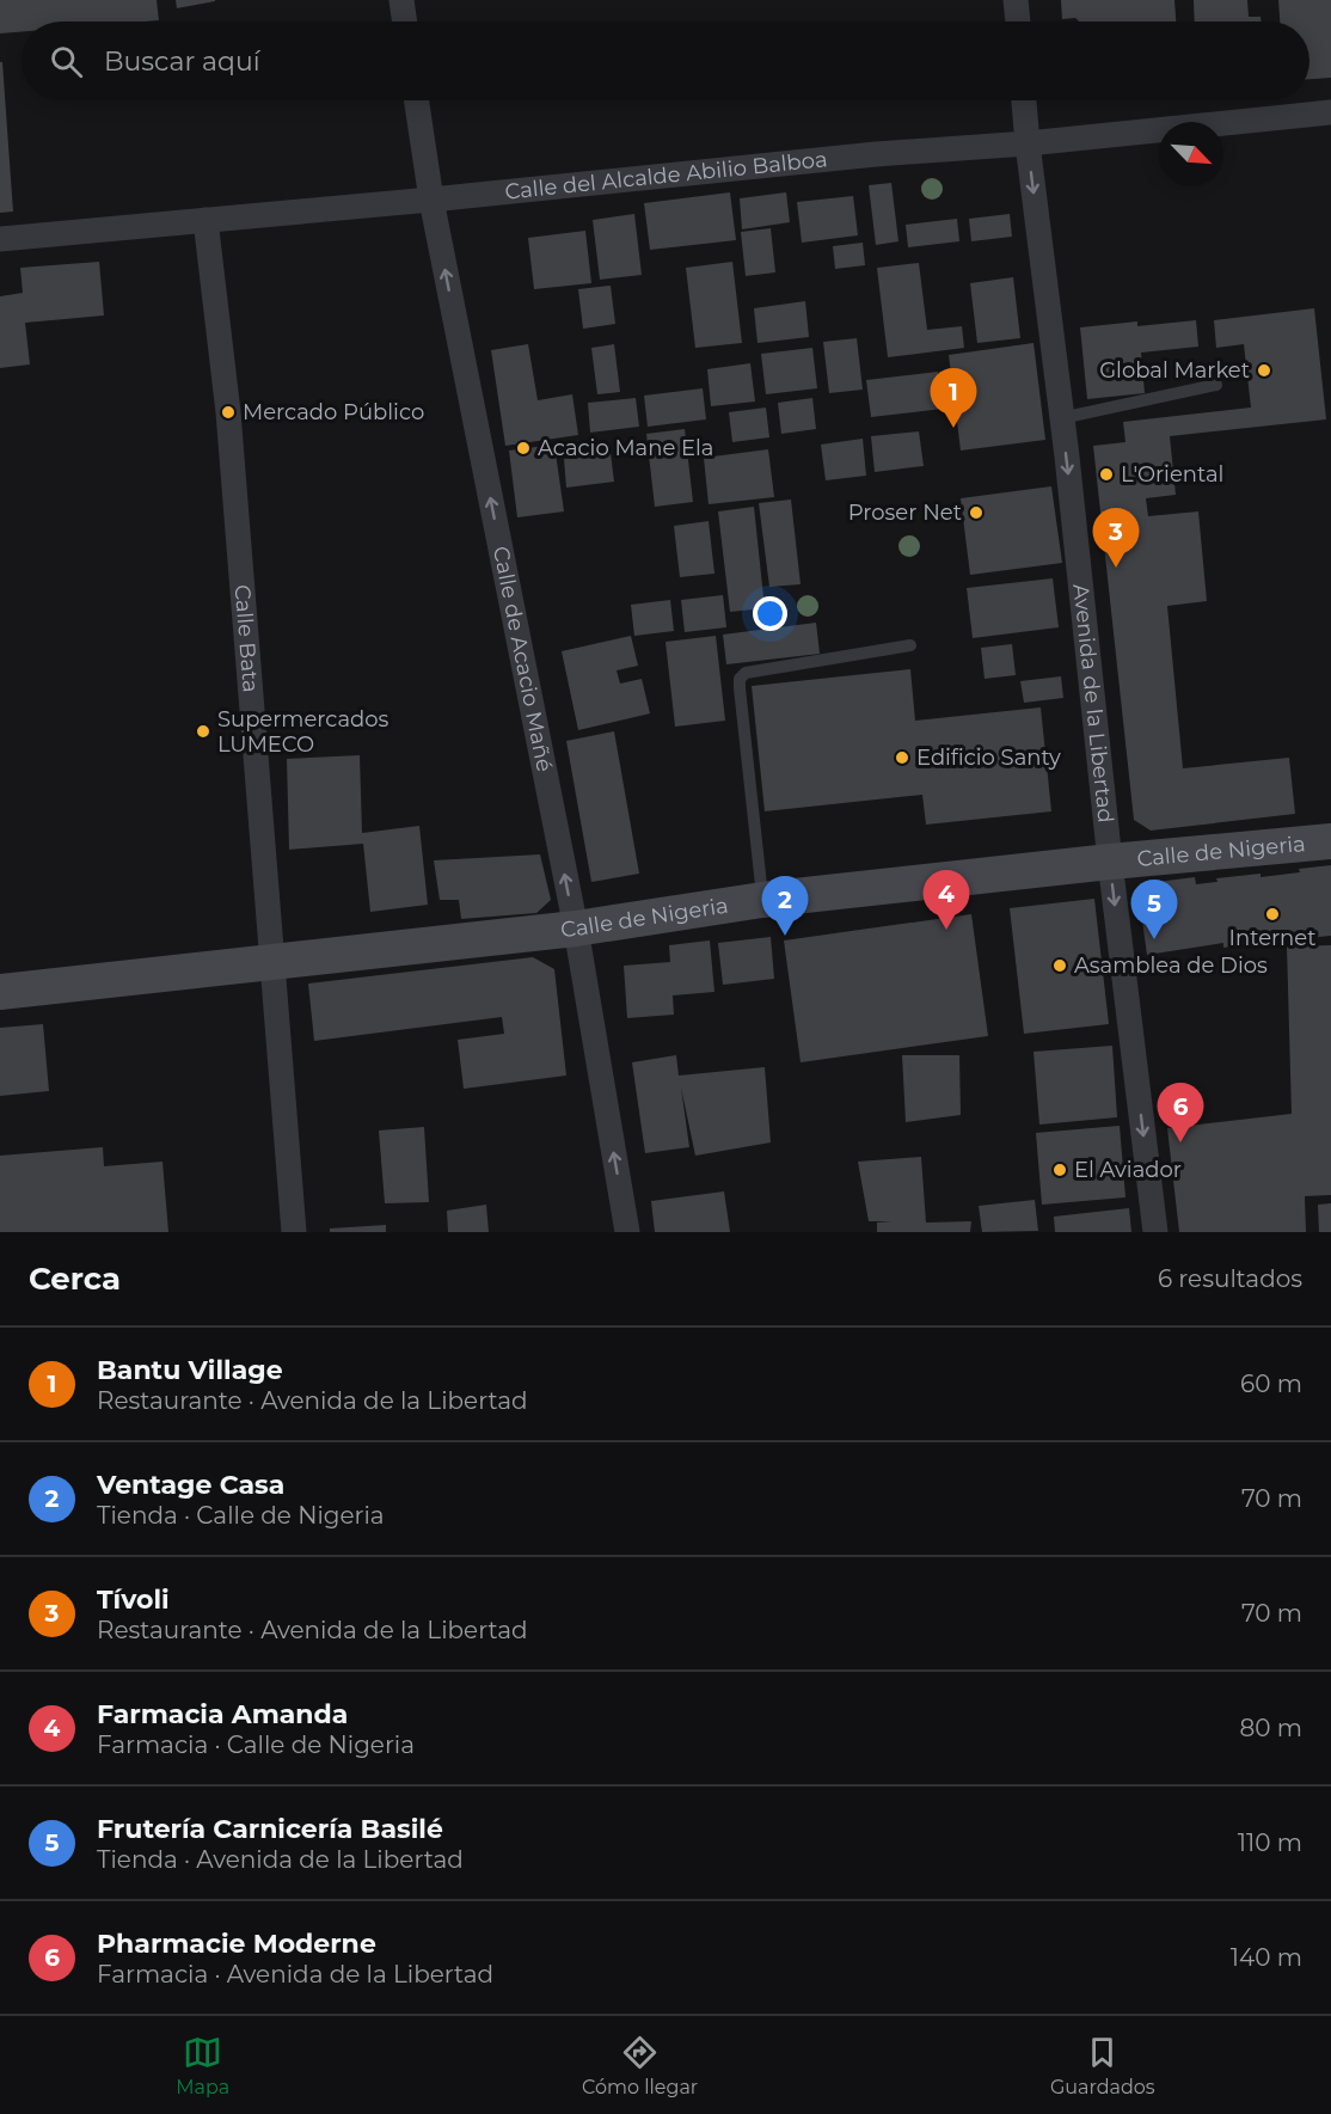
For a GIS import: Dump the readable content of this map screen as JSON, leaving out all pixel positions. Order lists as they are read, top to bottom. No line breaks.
{"streets":{"street":["Calle del Alcalde Abilio Balboa","Calle Bata","Calle de Acacio Mañé","Avenida de la Libertad","Calle de Nigeria"]},"crossings":[["Calle del Alcalde Abilio Balboa","Calle Bata"],["Calle del Alcalde Abilio Balboa","Calle de Acacio Mañé"],["Calle del Alcalde Abilio Balboa","Avenida de la Libertad"],["Calle Bata","Calle de Nigeria"],["Calle de Acacio Mañé","Calle de Nigeria"],["Avenida de la Libertad","Calle de Nigeria"]],"one_way":["Calle de Acacio Mañé","Avenida de la Libertad"],"places":["Global Market","Mercado Público","Acacio Mane Ela","L'Oriental","Proser Net","Supermercados LUMECO","Edificio Santy","Internet","Asamblea de Dios","El Aviador"],"north":"bottom right","page":{"search":"Buscar aquí","pins":["1","3","4","2","5","6"],"heading":["Cerca","6 resultados"],"list":[{"mark":"1","name":"Bantu Village","note":"Restaurante · Avenida de la Libertad","value":"60 m"},{"mark":"2","name":"Ventage Casa","note":"Tienda · Calle de Nigeria","value":"70 m"},{"mark":"3","name":"Tívoli","note":"Restaurante · Avenida de la Libertad","value":"70 m"},{"mark":"4","name":"Farmacia Amanda","note":"Farmacia · Calle de Nigeria","value":"80 m"},{"mark":"5","name":"Frutería Carnicería Basilé","note":"Tienda · Avenida de la Libertad","value":"110 m"},{"mark":"6","name":"Pharmacie Moderne","note":"Farmacia · Avenida de la Libertad","value":"140 m"}],"nav":["Mapa","Cómo llegar","Guardados"]}}
